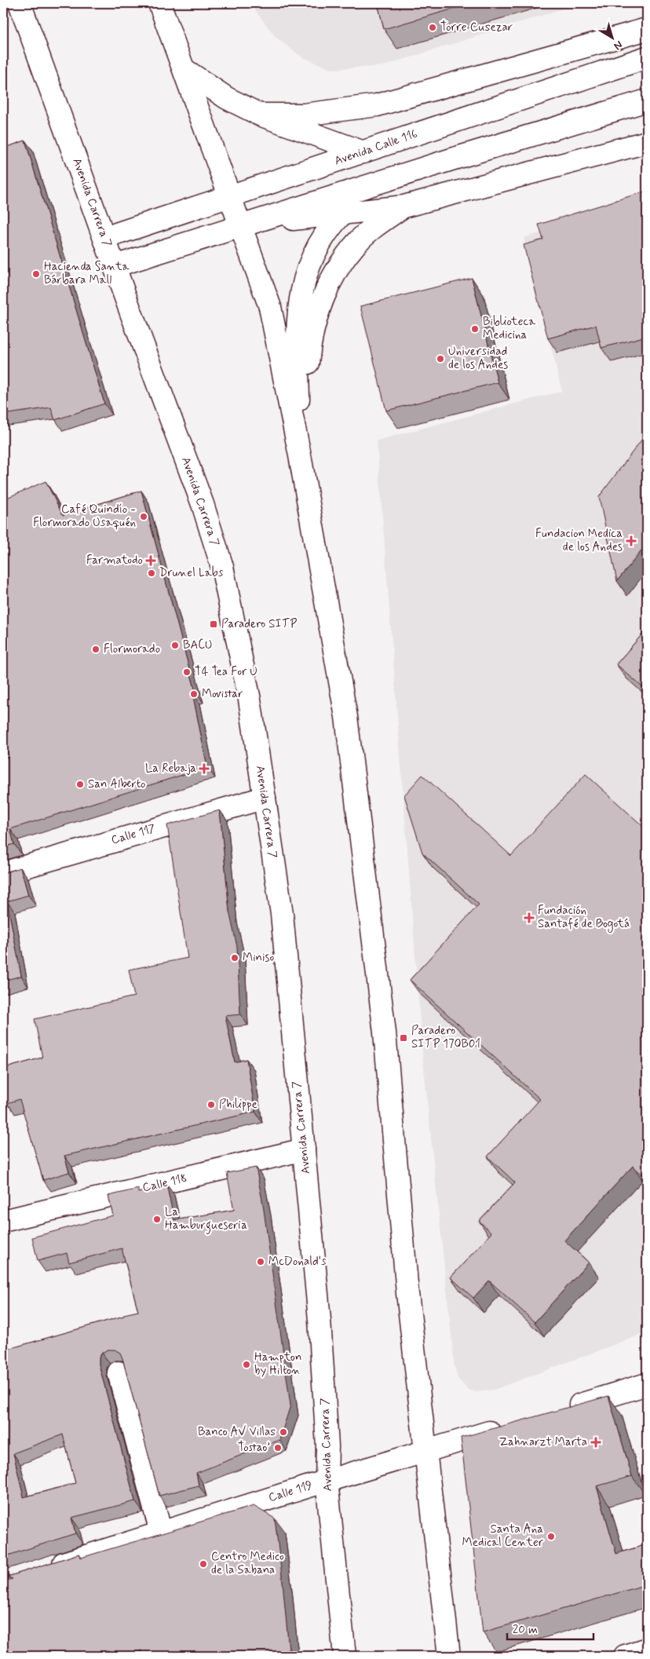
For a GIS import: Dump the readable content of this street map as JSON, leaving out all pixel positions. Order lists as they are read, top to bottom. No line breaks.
{"streets":{"main road":["Avenida Calle 116","Avenida Carrera 7","Calle 117","Calle 118","Calle 119"]},"crossings":[["Avenida Calle 116","Avenida Carrera 7"],["Avenida Carrera 7","Calle 117"],["Avenida Carrera 7","Calle 118"],["Avenida Carrera 7","Calle 119"]],"places":{"other":["Torre Cusezar","Hacienda Santa Bárbara Mall","Biblioteca Medicina","Universidad de los Andes","Café Quindío - Flormorado Usaquén","Drunel Labs","BACU","Flormorado","T4 Tea For U","Movistar","San Alberto","Miniso","Philippe","La Hamburgueseria","McDonald's","Hampton by Hilton","Banco AV Villas","Tostao’","Santa Ana Medical Center","Centro Medico de la Sabana"],"health":["Fundacion Medica de los Andes","Farmatodo","La Rebaja","Fundación Santafé de Bogotá","Zahnarzt Marta"],"transit":["Paradero SITP","Paradero SITP 170B01"]},"scale_bar":"20 m","north":"bottom right"}
